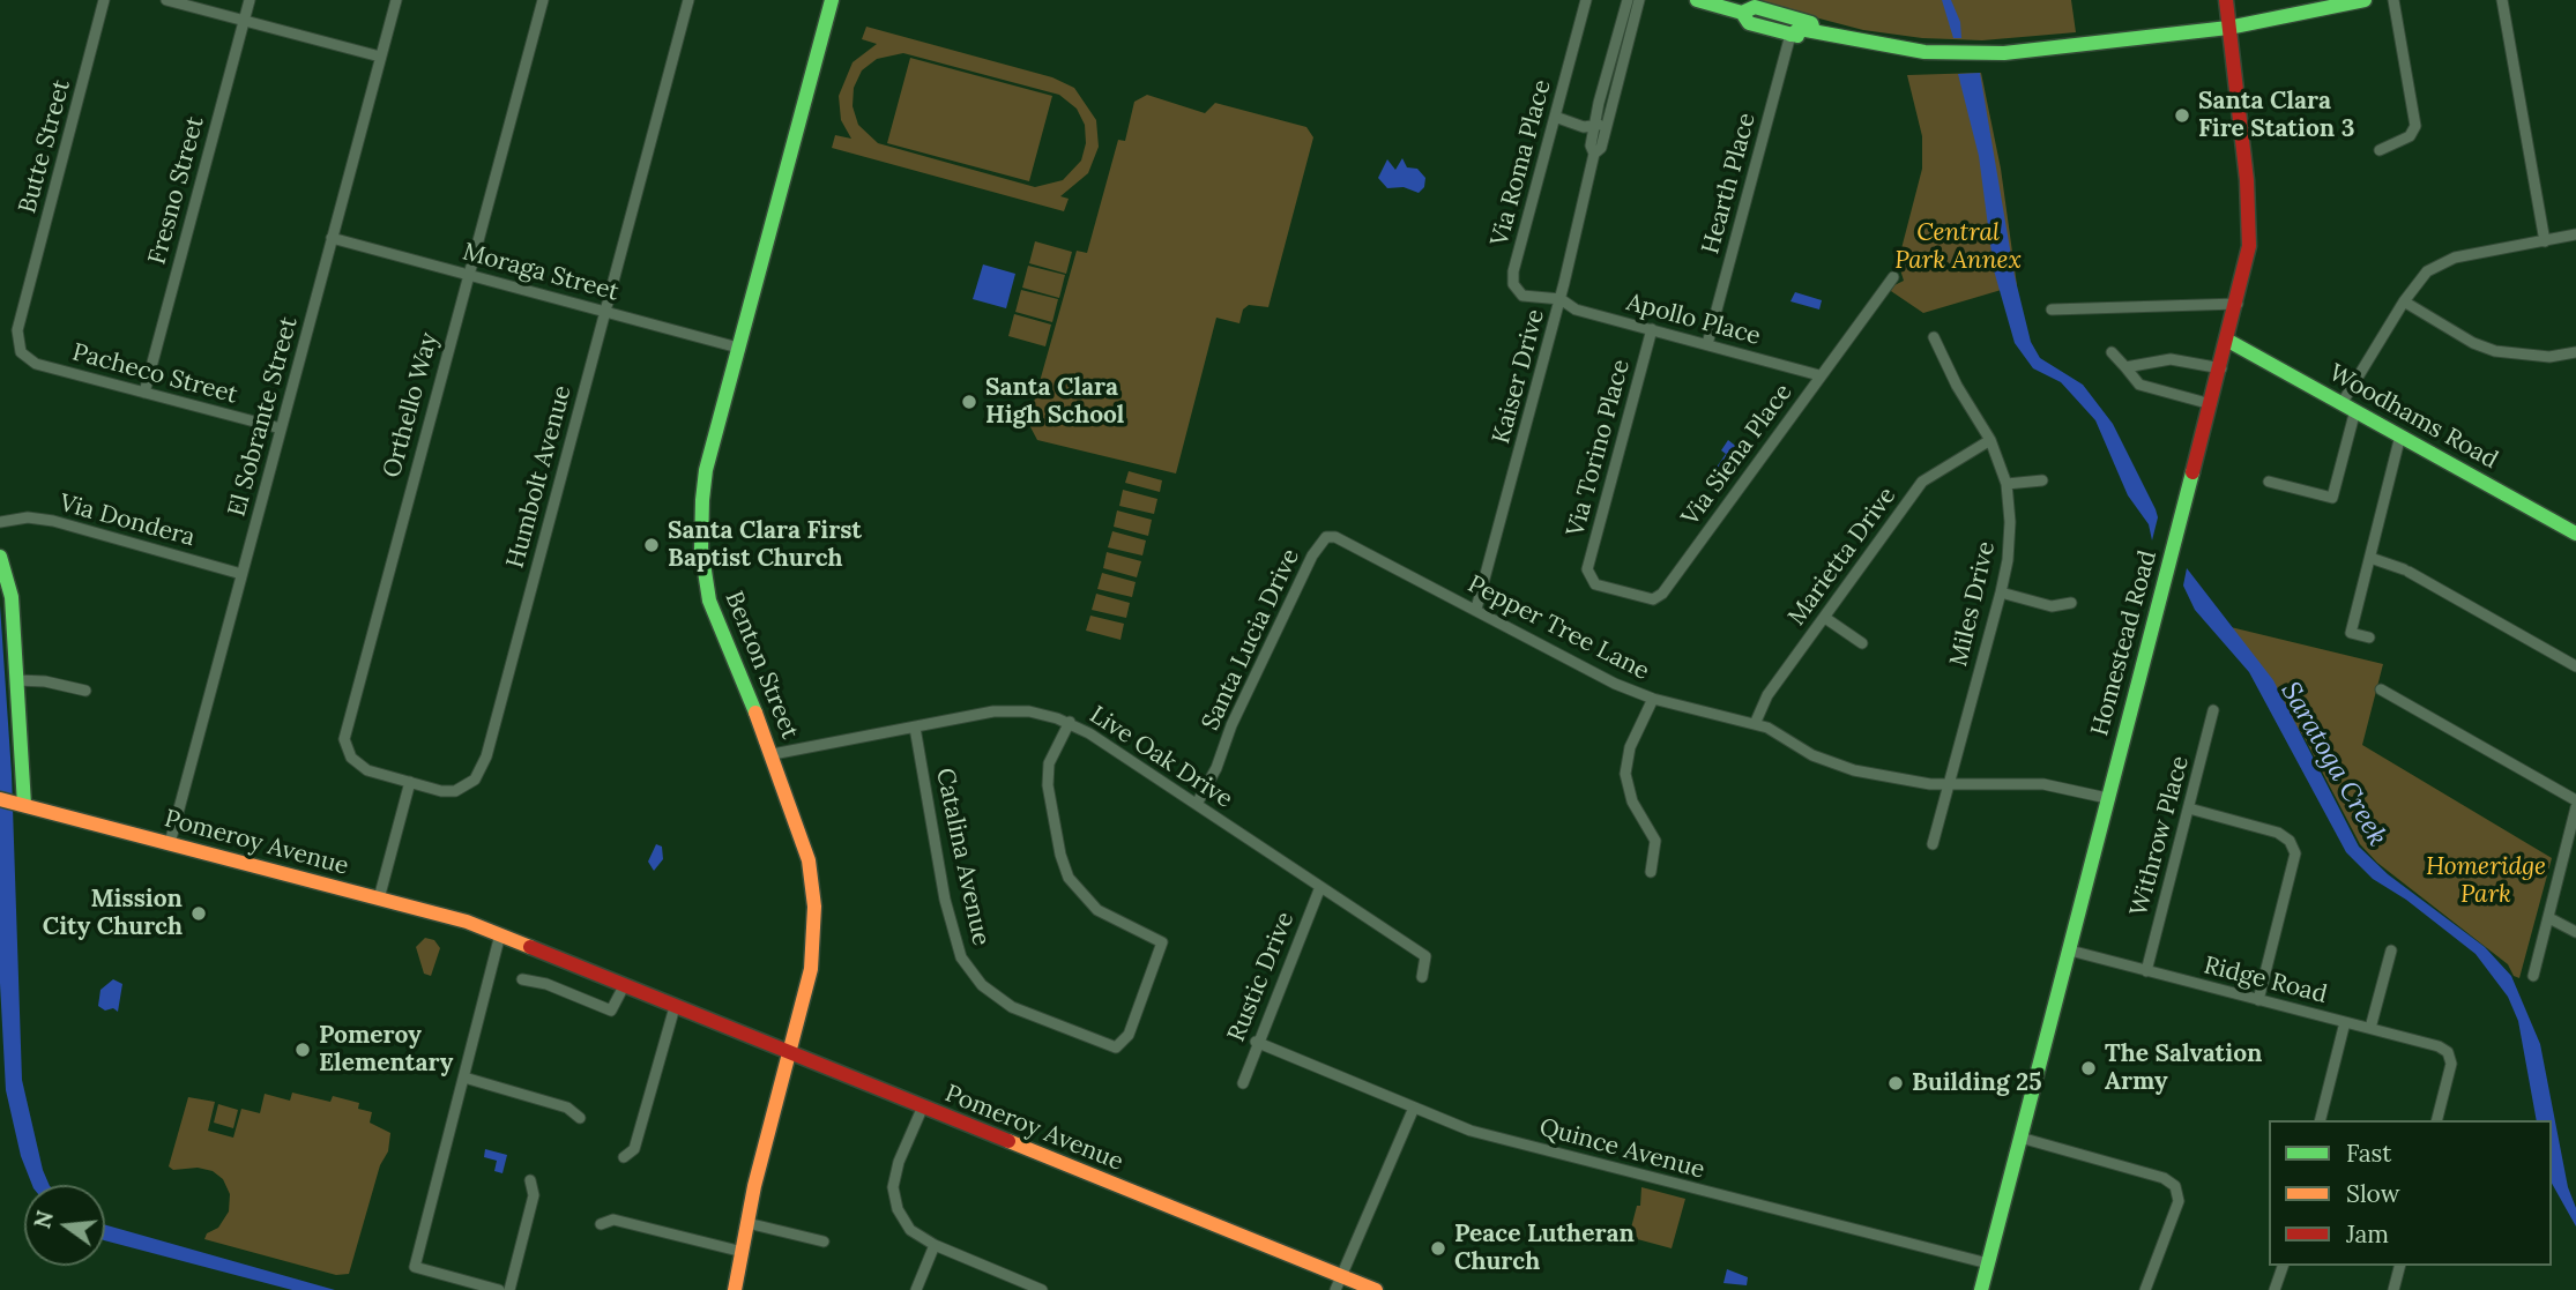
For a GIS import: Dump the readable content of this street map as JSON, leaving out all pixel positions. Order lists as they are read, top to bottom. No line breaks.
{"streets":{"main road":["Woodhams Road","Homestead Road","Benton Street","Pomeroy Avenue"],"street":["Butte Street","Via Roma Place","Hearth Place","Fresno Street","Moraga Street","Apollo Place","Pacheco Street","Kaiser Drive","Orthello Way","El Sobrante Street","Via Torino Place","Via Siena Place","Humbolt Avenue","Via Dondera","Marietta Drive","Miles Drive","Pepper Tree Lane","Santa Lucia Drive","Live Oak Drive","Withrow Place","Catalina Avenue","Rustic Drive","Ridge Road","Quince Avenue"]},"crossings":[["Butte Street","Pacheco Street"],["Via Roma Place","Apollo Place"],["Via Roma Place","Kaiser Drive"],["Hearth Place","Apollo Place"],["Fresno Street","Pacheco Street"],["Moraga Street","Orthello Way"],["Moraga Street","El Sobrante Street"],["Moraga Street","Humbolt Avenue"],["Moraga Street","Benton Street"],["Apollo Place","Kaiser Drive"],["Apollo Place","Via Torino Place"],["Apollo Place","Via Siena Place"],["Pacheco Street","El Sobrante Street"],["Kaiser Drive","Pepper Tree Lane"],["Orthello Way","Humbolt Avenue"],["El Sobrante Street","Via Dondera"],["El Sobrante Street","Pomeroy Avenue"],["Woodhams Road","Homestead Road"],["Via Torino Place","Via Siena Place"],["Marietta Drive","Miles Drive"],["Marietta Drive","Pepper Tree Lane"],["Miles Drive","Pepper Tree Lane"],["Pepper Tree Lane","Santa Lucia Drive"],["Pepper Tree Lane","Homestead Road"],["Santa Lucia Drive","Live Oak Drive"],["Homestead Road","Ridge Road"],["Homestead Road","Quince Avenue"],["Benton Street","Live Oak Drive"],["Benton Street","Pomeroy Avenue"],["Live Oak Drive","Catalina Avenue"],["Live Oak Drive","Rustic Drive"],["Withrow Place","Ridge Road"],["Rustic Drive","Quince Avenue"]],"water":["Saratoga Creek"],"parks":["Central Park Annex","Homeridge Park"],"places":["Santa Clara Fire Station 3","Santa Clara High School","Santa Clara First Baptist Church","Mission City Church","Pomeroy Elementary","The Salvation Army","Building 25","Peace Lutheran Church"],"legend":["Fast","Slow","Jam"],"north":"left"}
